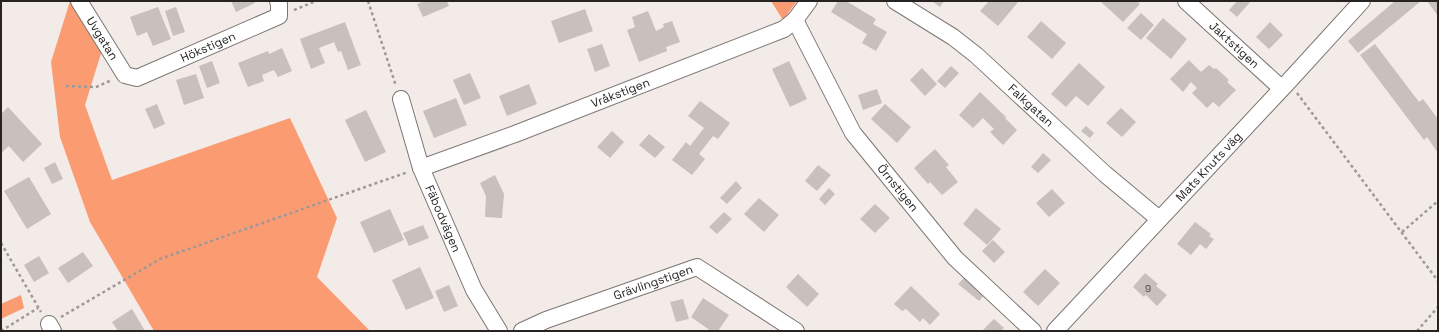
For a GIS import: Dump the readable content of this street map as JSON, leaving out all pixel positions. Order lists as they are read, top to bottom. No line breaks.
{"streets":{"street":["Uvgatan","Jaktstigen","Hökstigen","Vråkstigen","Falkgatan","Mats Knuts väg","Örnstigen","Fäbodvägen","Grävlingstigen"]},"crossings":[["Uvgatan","Hökstigen"],["Jaktstigen","Mats Knuts väg"],["Vråkstigen","Örnstigen"],["Vråkstigen","Fäbodvägen"],["Falkgatan","Mats Knuts väg"]],"house_numbers":["9"]}
